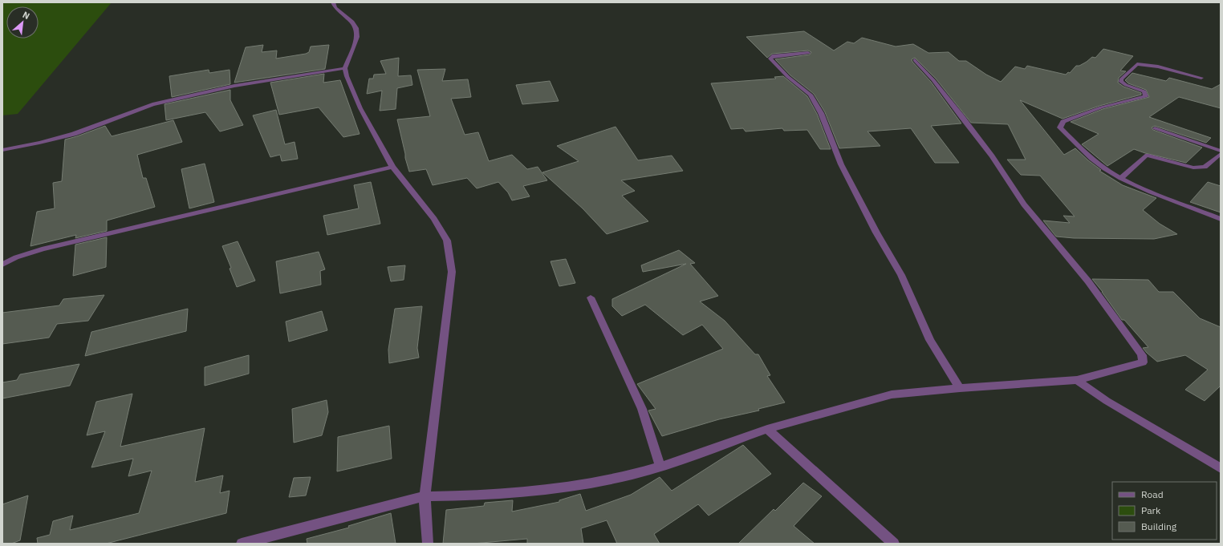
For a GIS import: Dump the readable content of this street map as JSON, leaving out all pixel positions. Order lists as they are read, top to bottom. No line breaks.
{"legend":["Road","Park","Building"],"north":"top right"}
